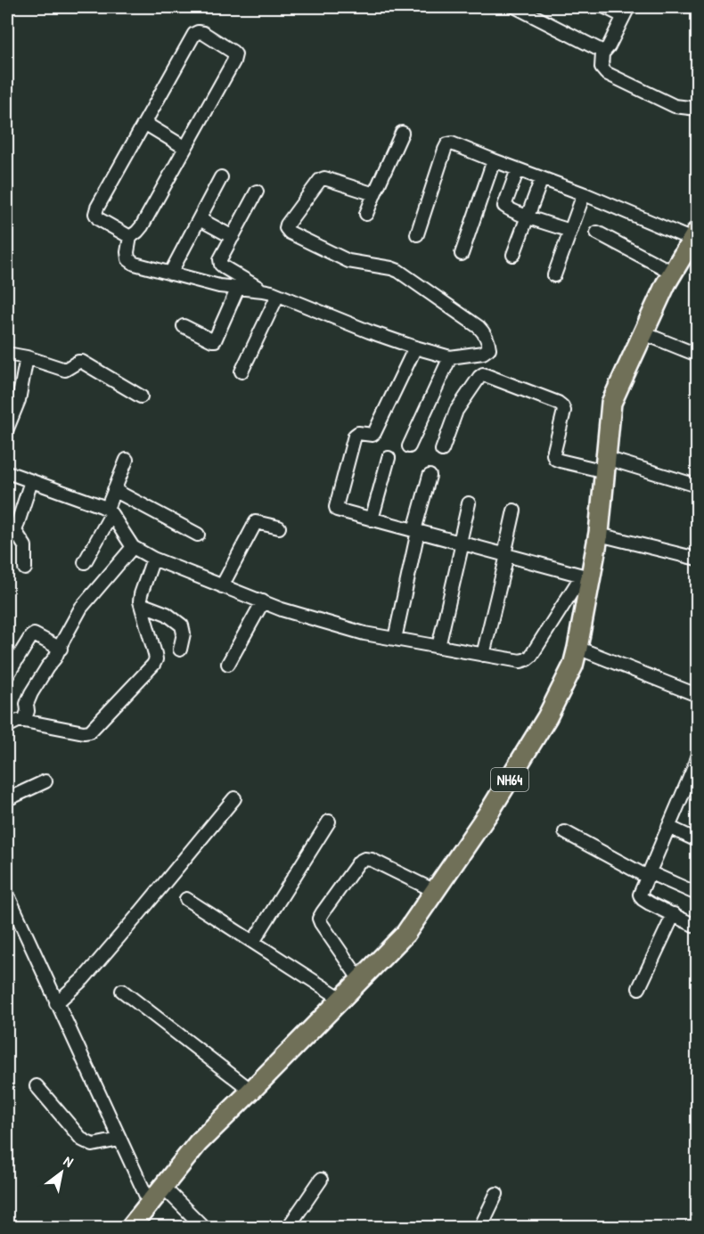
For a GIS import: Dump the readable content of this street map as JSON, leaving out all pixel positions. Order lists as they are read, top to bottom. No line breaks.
{"streets":{"highway":["NH64"]},"north":"top right"}
